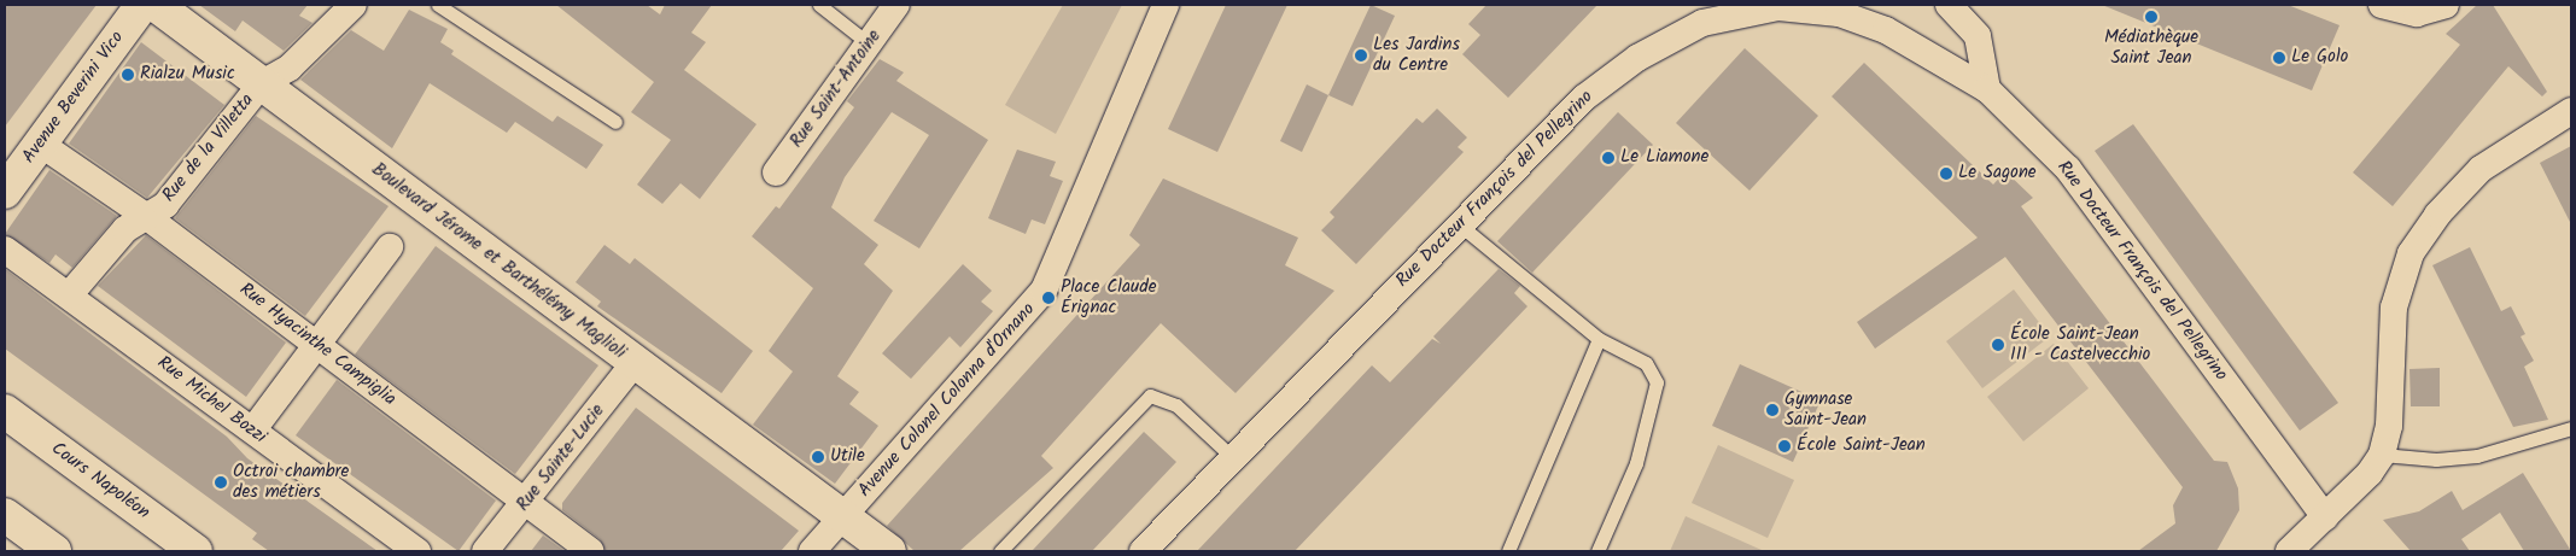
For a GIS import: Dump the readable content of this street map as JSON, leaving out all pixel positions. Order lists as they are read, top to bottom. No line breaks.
{"streets":{"main road":["Avenue Beverini Vico","Boulevard Jérome et Barthélémy Maglioli","Cours Napoléon"],"street":["Rue Saint-Antoine","Rue de la Villetta","Rue Docteur François del Pellegrino","Rue Hyacinthe Campiglia","Rue Michel Bozzi","Avenue Colonel Colonna d'Ornano","Rue Sainte-Lucie"]},"crossings":[["Avenue Beverini Vico","Rue Hyacinthe Campiglia"],["Rue de la Villetta","Boulevard Jérome et Barthélémy Maglioli"],["Rue de la Villetta","Rue Hyacinthe Campiglia"],["Rue de la Villetta","Rue Michel Bozzi"],["Boulevard Jérome et Barthélémy Maglioli","Avenue Colonel Colonna d'Ornano"],["Boulevard Jérome et Barthélémy Maglioli","Rue Sainte-Lucie"],["Rue Hyacinthe Campiglia","Rue Sainte-Lucie"]],"places":["Médiathèque Saint Jean","Les Jardins du Centre","Le Golo","Rialzu Music","Le Liamone","Le Sagone","Place Claude Érignac","École Saint-Jean III - Castelvecchio","Gymnase Saint-Jean","École Saint-Jean","Utile","Octroi chambre des métiers"]}
